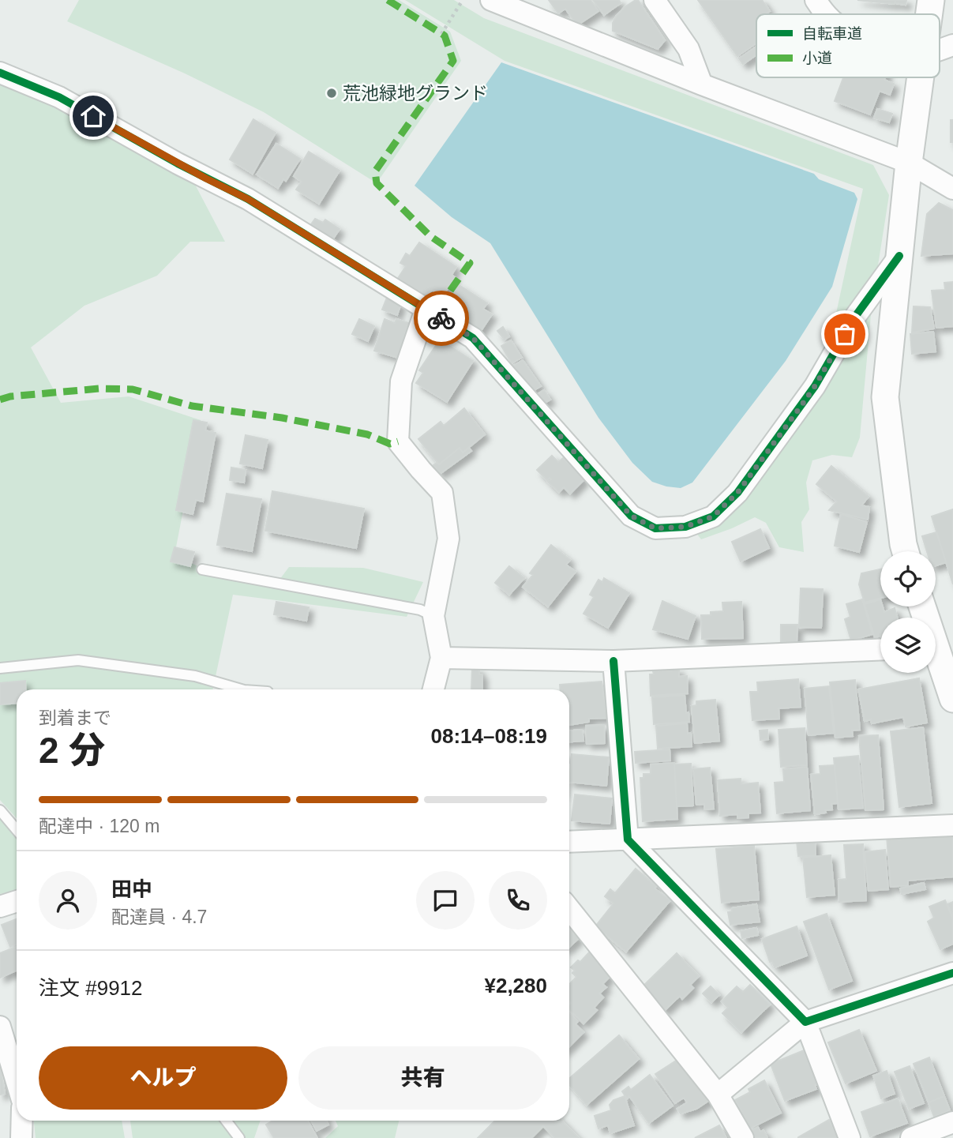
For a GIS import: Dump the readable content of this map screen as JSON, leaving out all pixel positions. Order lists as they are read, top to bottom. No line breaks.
{"places":["荒池緑地グランド"],"legend":["自転車道","小道"],"page":{"heading":["2 分","到着まで","08:14–08:19"],"panel":["田中","配達員 · 4.7","注文 #9912","¥2,280"],"bar":"配達中 · 120 m","buttons":["ヘルプ","共有"]}}
